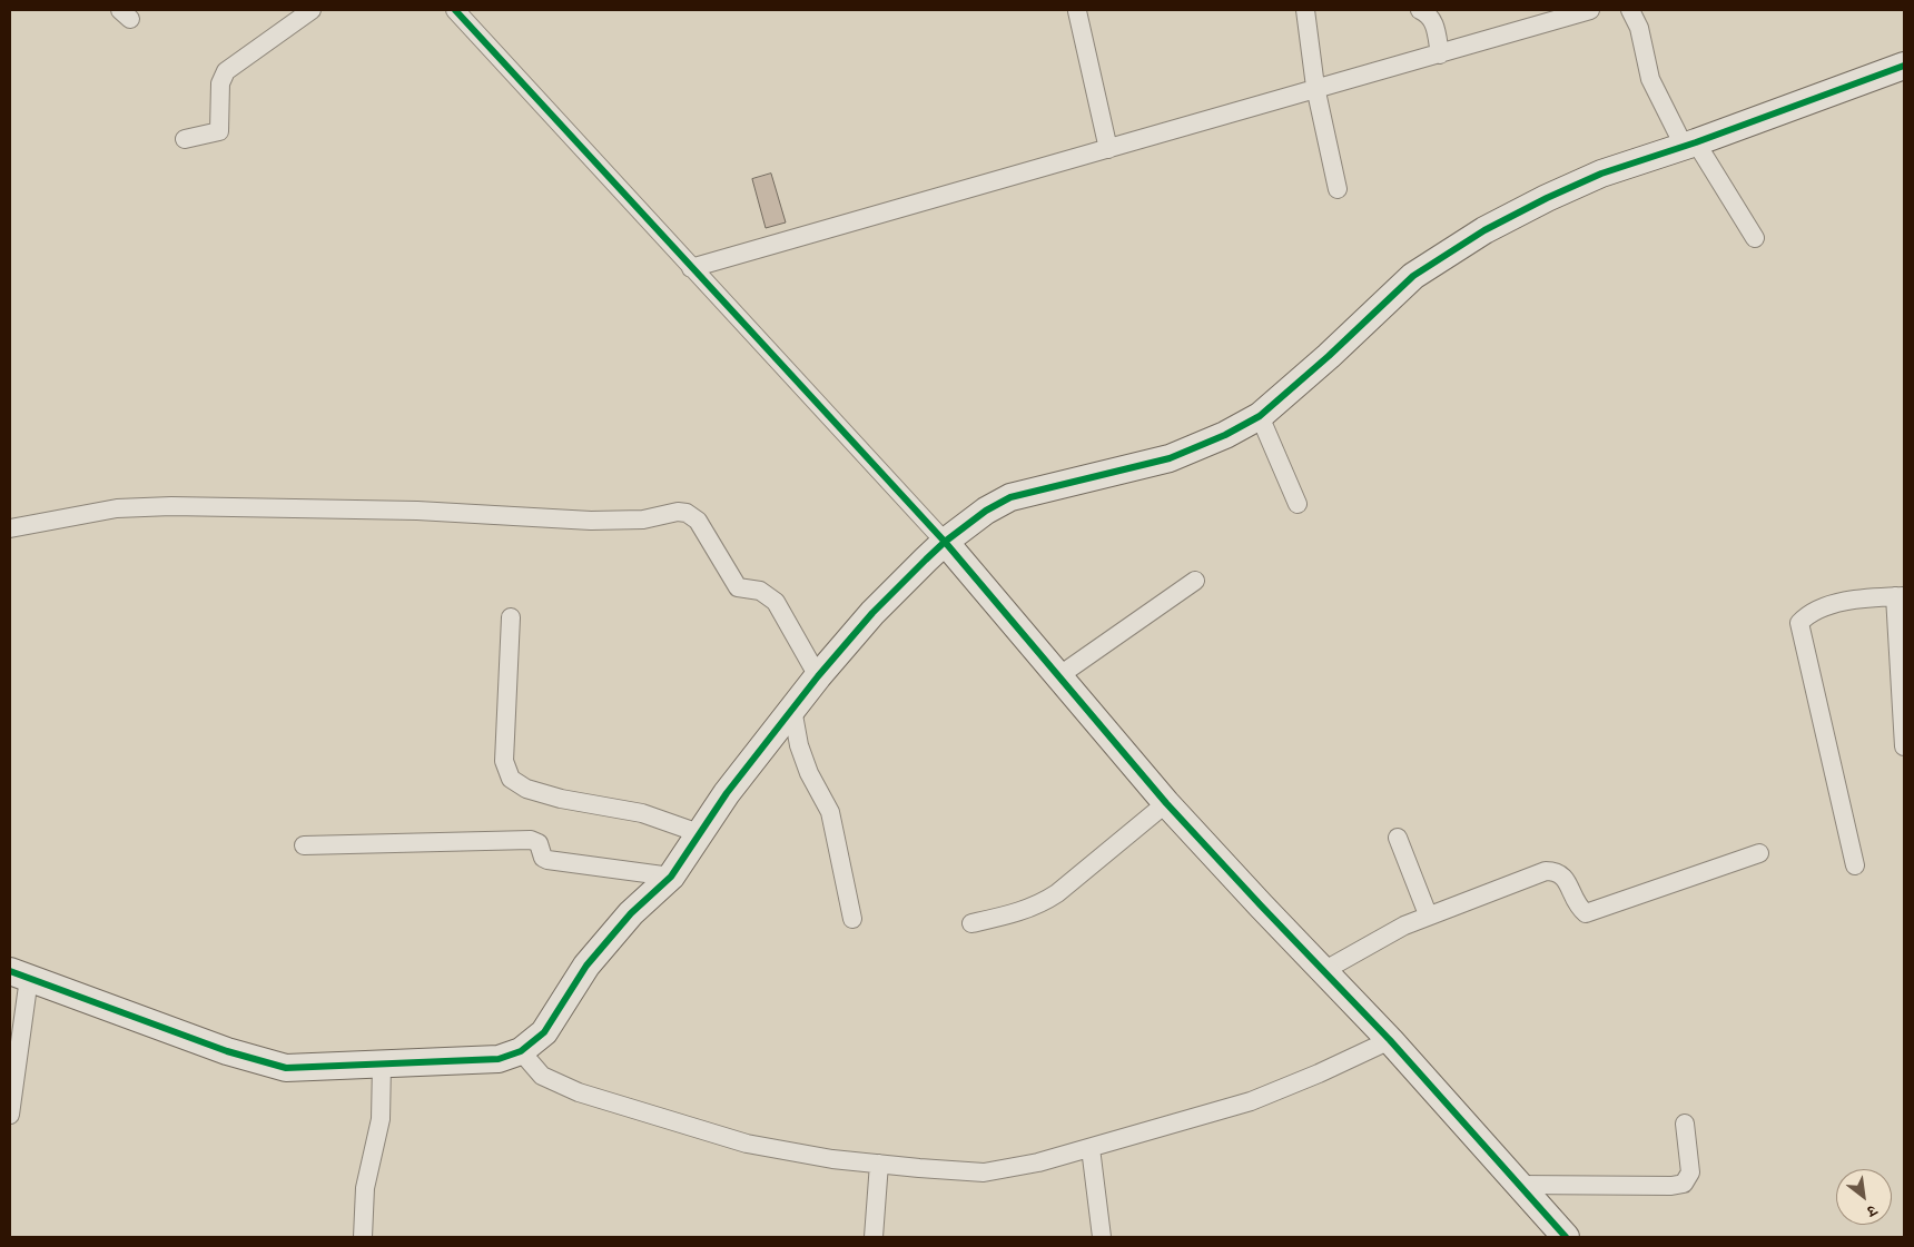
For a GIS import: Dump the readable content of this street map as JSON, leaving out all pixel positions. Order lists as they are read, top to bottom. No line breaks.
{"north":"bottom right"}
